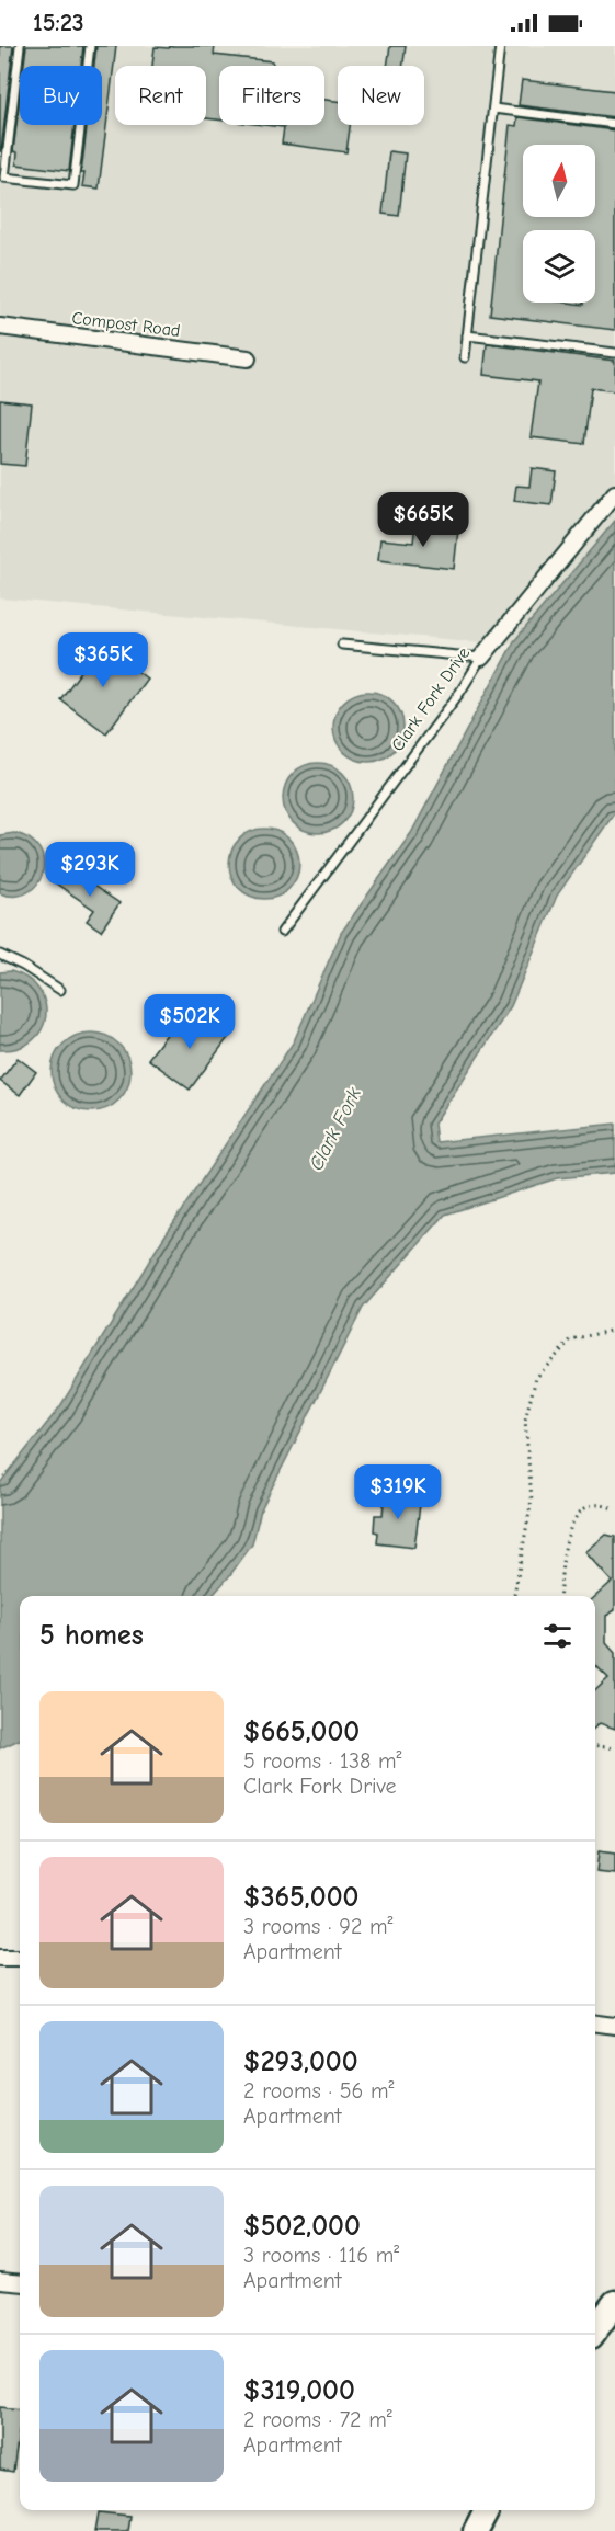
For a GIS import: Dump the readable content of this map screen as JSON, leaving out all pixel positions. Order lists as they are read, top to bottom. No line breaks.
{"streets":{"street":["Compost Road","Clark Fork Drive"]},"water":["Clark Fork"],"north":"top","page":{"status":"15:23","chip":["Buy","Rent","Filters","New"],"price":["$665K","$365K","$293K","$502K","$319K"],"heading":"5 homes","list":[{"name":"$665,000","note":"5 rooms · 138 m² · Clark Fork Drive"},{"name":"$365,000","note":"3 rooms · 92 m² · Apartment"},{"name":"$293,000","note":"2 rooms · 56 m² · Apartment"},{"name":"$502,000","note":"3 rooms · 116 m² · Apartment"},{"name":"$319,000","note":"2 rooms · 72 m² · Apartment"}]}}
